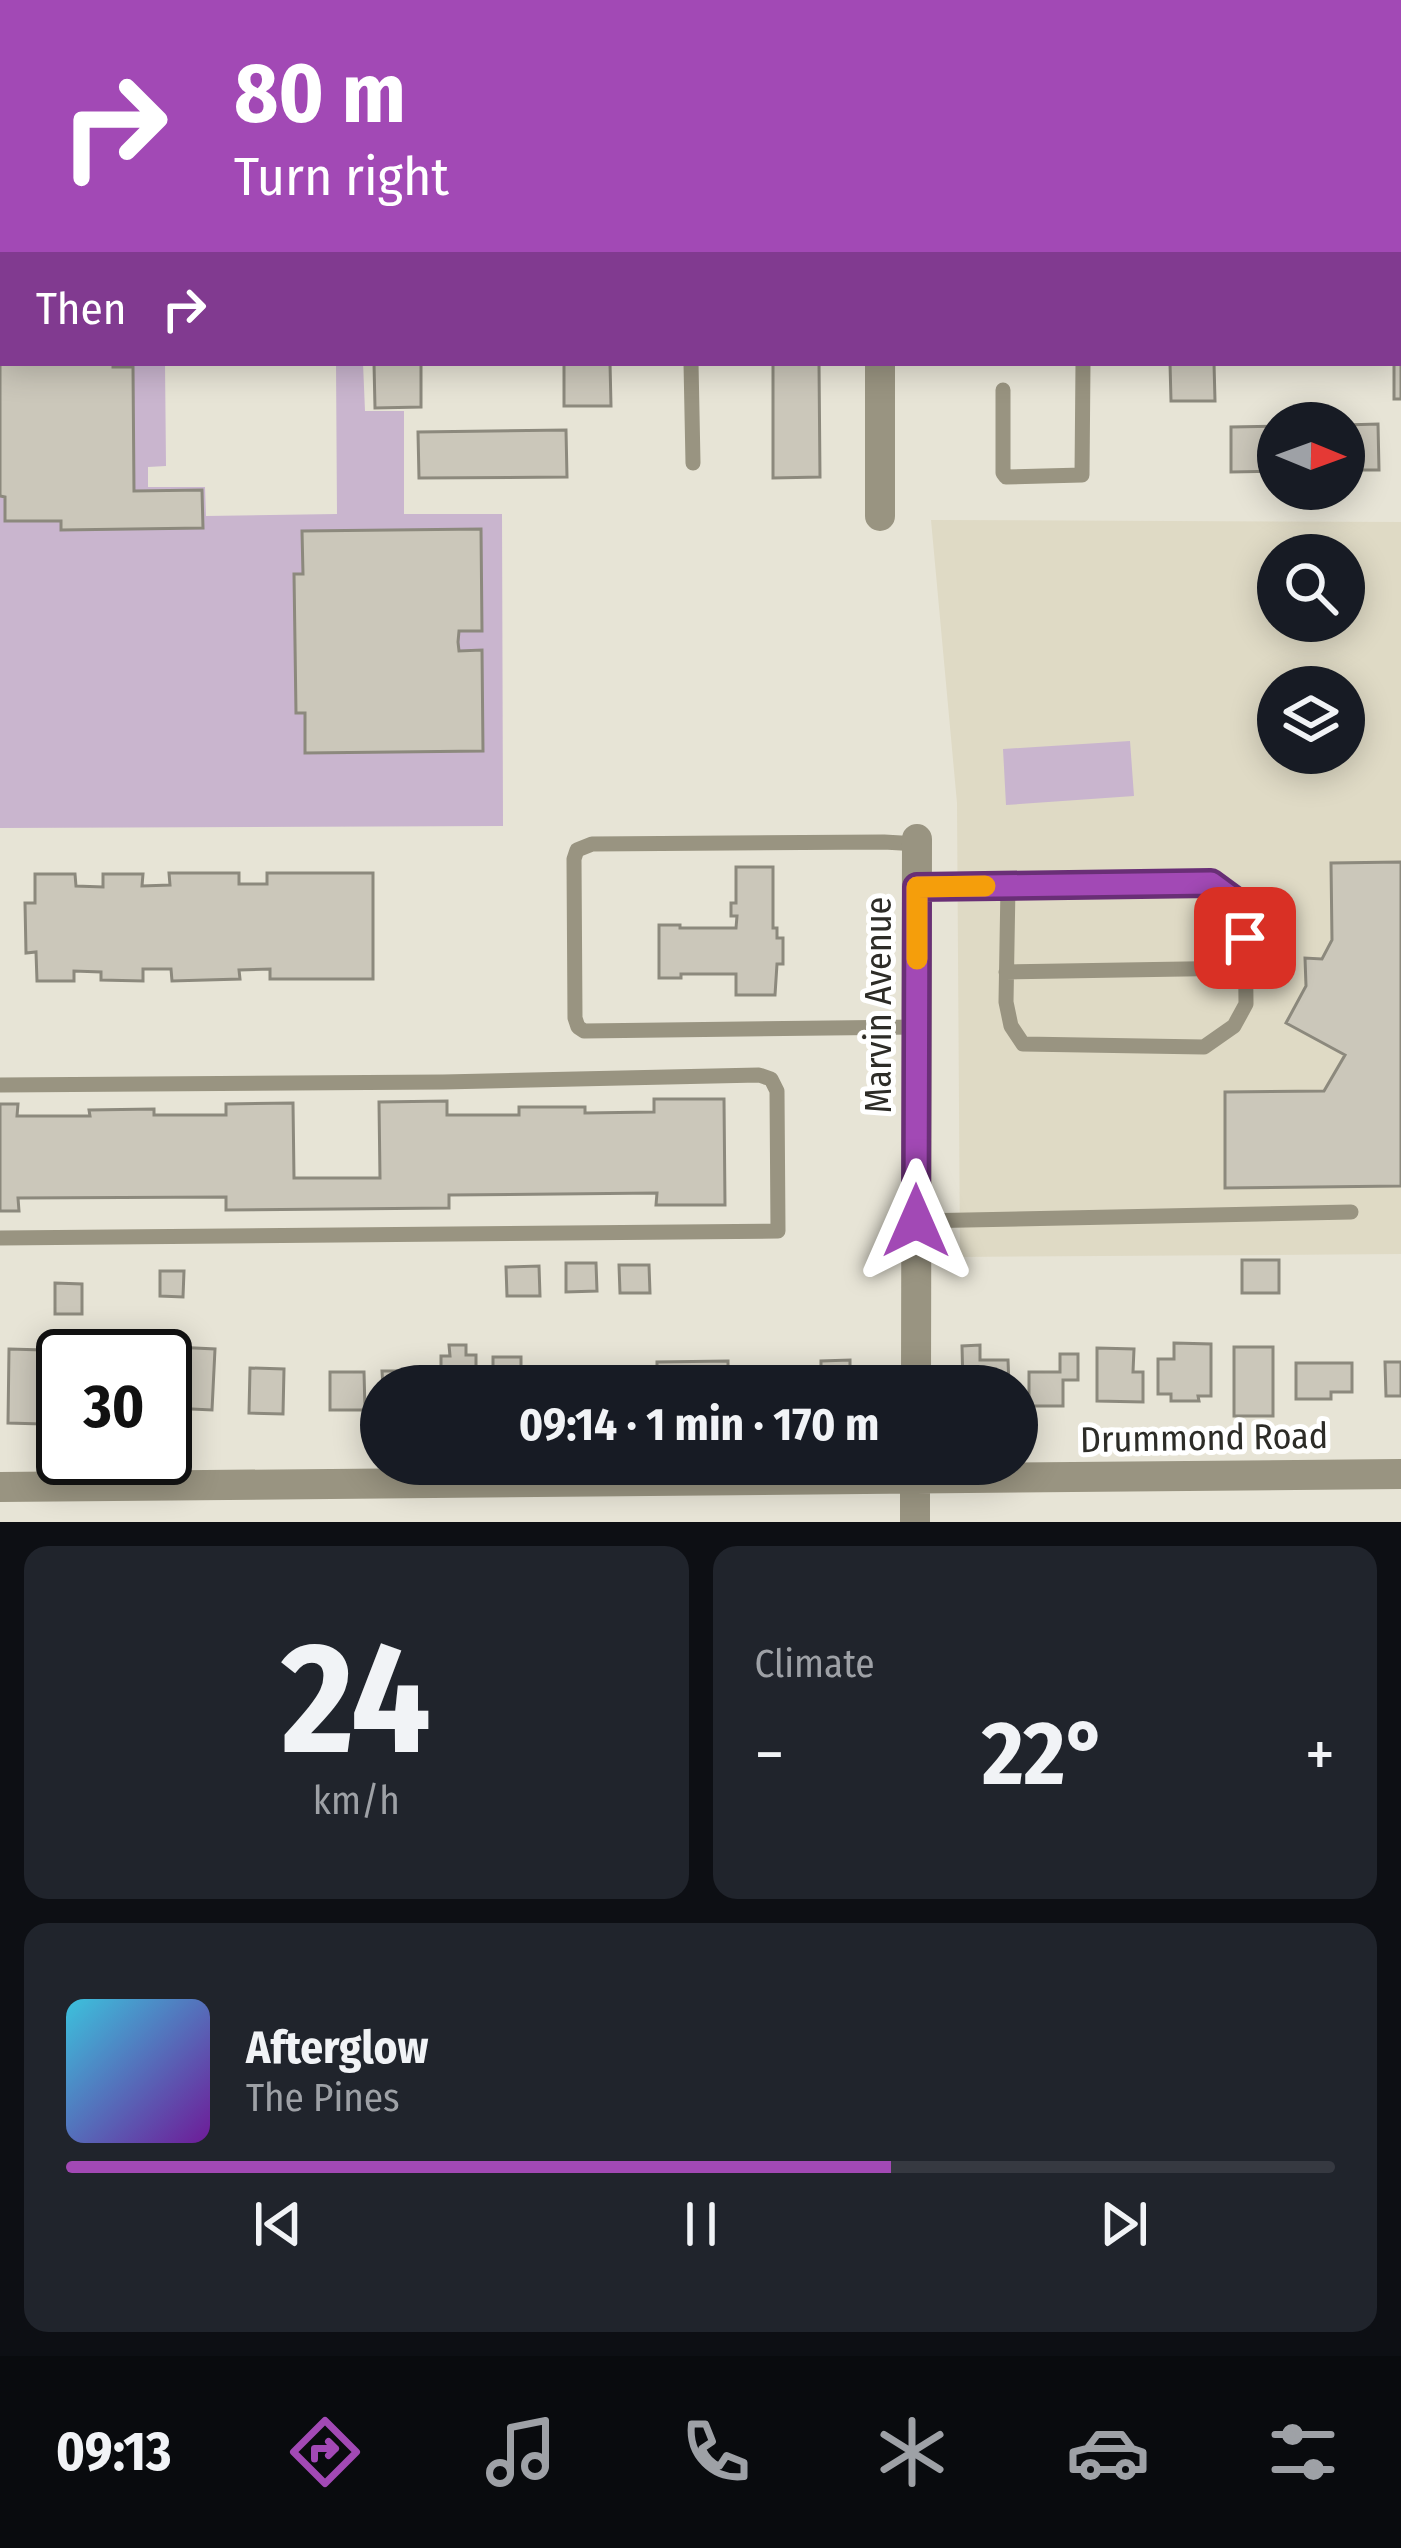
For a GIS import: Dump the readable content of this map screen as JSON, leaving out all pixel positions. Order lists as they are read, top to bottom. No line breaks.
{"streets":{"street":["Marvin Avenue","Drummond Road"]},"north":"right","page":{"turn":["80 m","Turn right"],"then":"Then","limit":"30","trip":"09:14 · 1 min · 170 m","tile":[["24","km/h"],"Climate"],"heat":["−","22°","+"],"song":["Afterglow","The Pines"],"tabs":"09:13"}}
